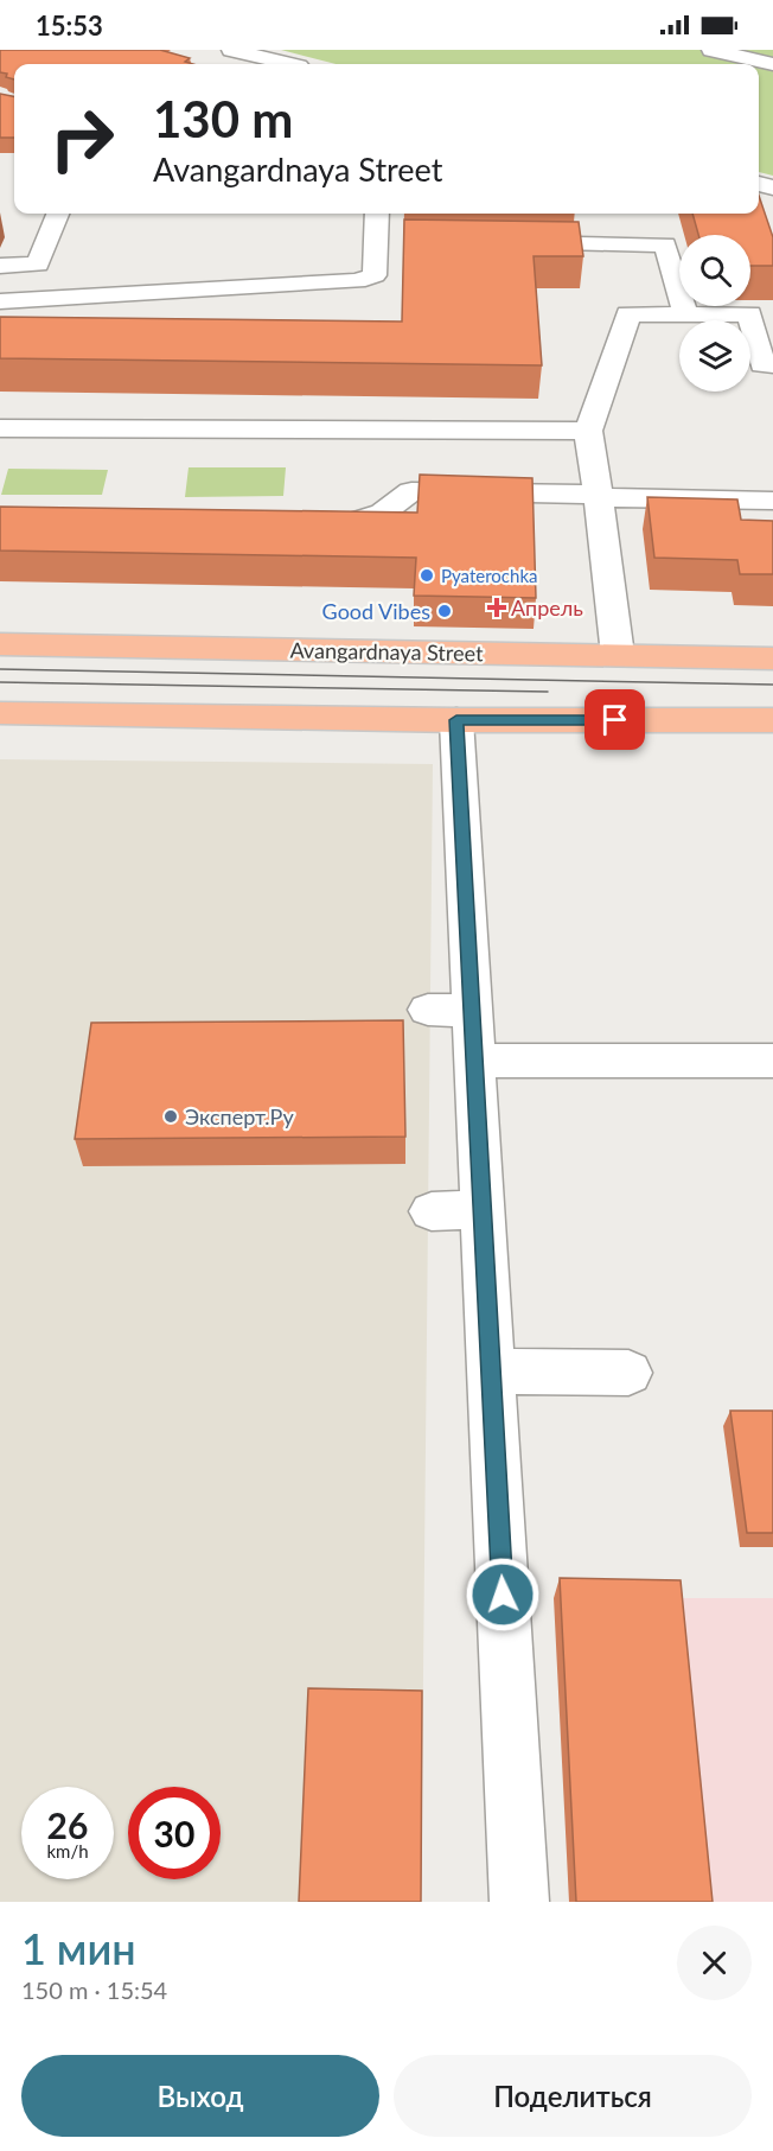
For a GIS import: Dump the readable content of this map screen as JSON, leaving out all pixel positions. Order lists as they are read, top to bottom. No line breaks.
{"streets":{"main road":["Avangardnaya Street"]},"places":{"other":["Pyaterochka","Good Vibes","Эксперт.Ру"],"health":["Апрель"]},"page":{"status":"15:53","turn":["130 m","Avangardnaya Street"],"speed":"26 km/h","limit":"30","heading":["1 мин","150 m · 15:54"],"buttons":["Выход","Поделиться"]}}
